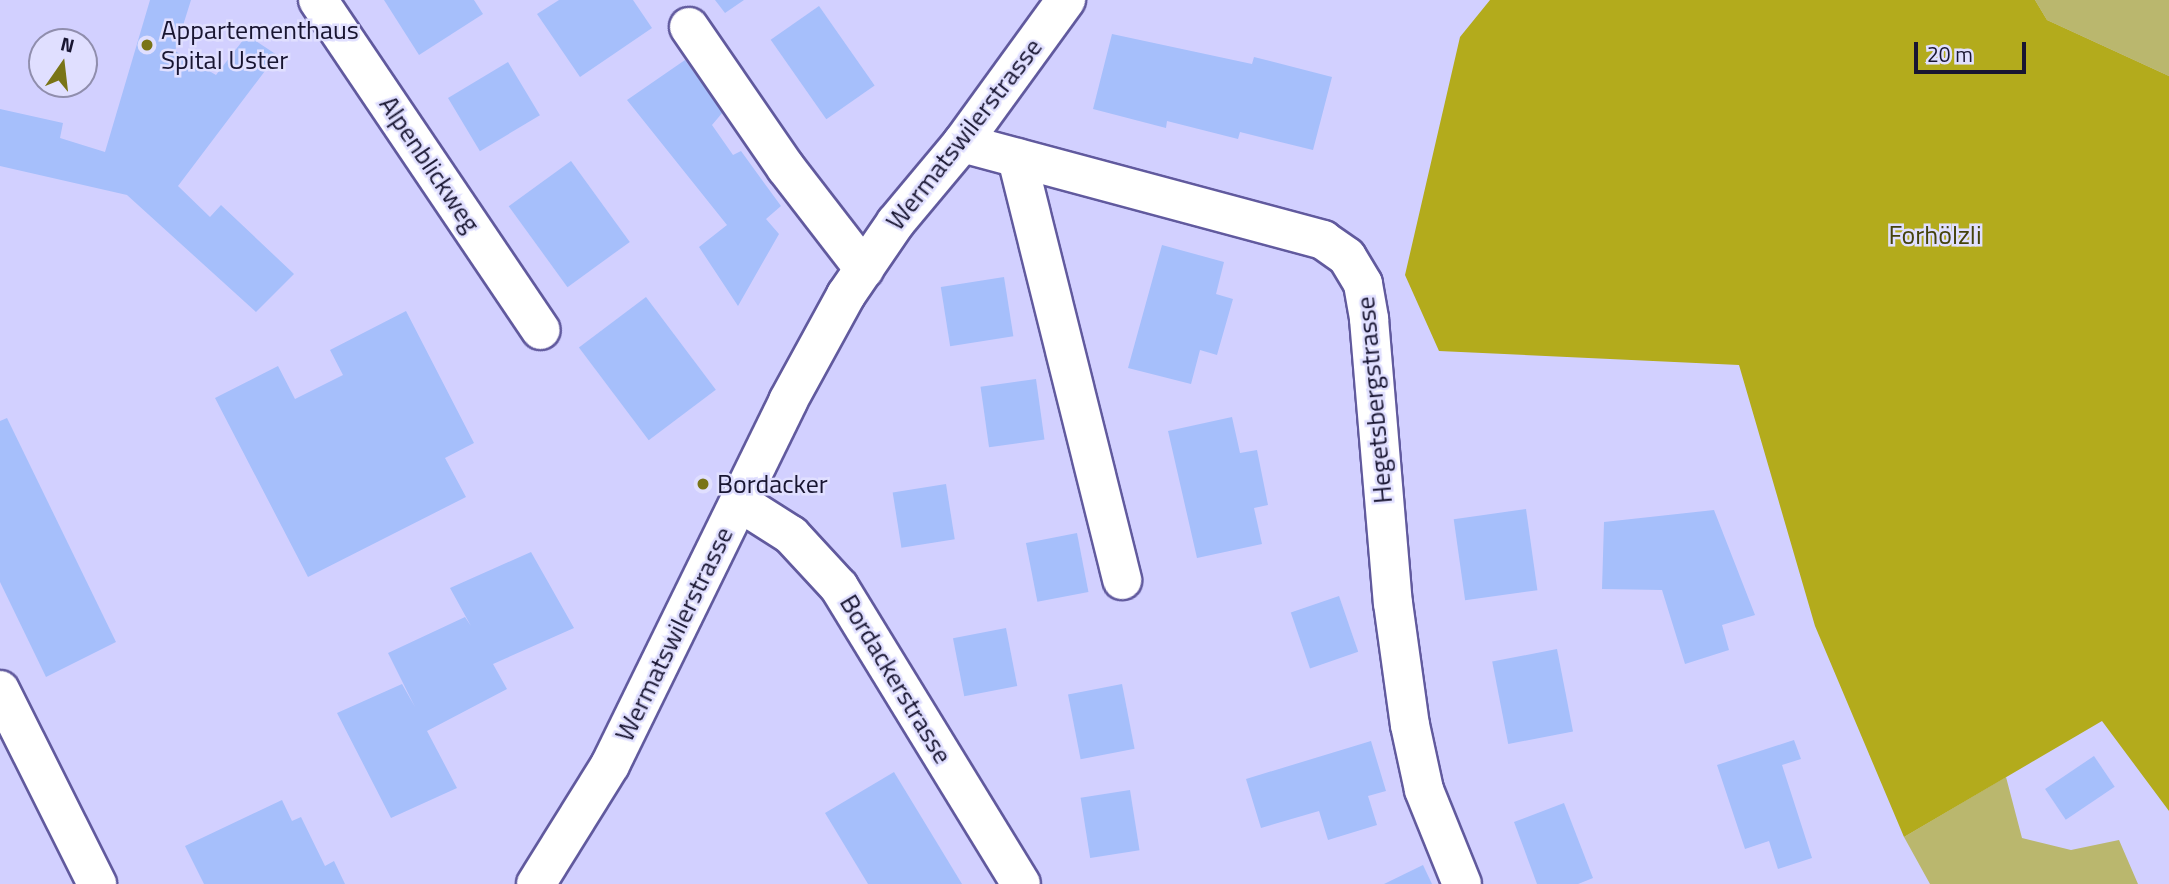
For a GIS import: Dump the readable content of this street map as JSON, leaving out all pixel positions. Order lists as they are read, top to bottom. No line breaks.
{"streets":{"street":["Wermatswilerstrasse","Alpenblickweg","Hegetsbergstrasse","Bordackerstrasse"]},"crossings":[["Wermatswilerstrasse","Hegetsbergstrasse"],["Wermatswilerstrasse","Bordackerstrasse"]],"parks":["Forhölzli"],"places":["Appartementhaus Spital Uster","Bordacker"],"scale_bar":"20 m","north":"top"}
